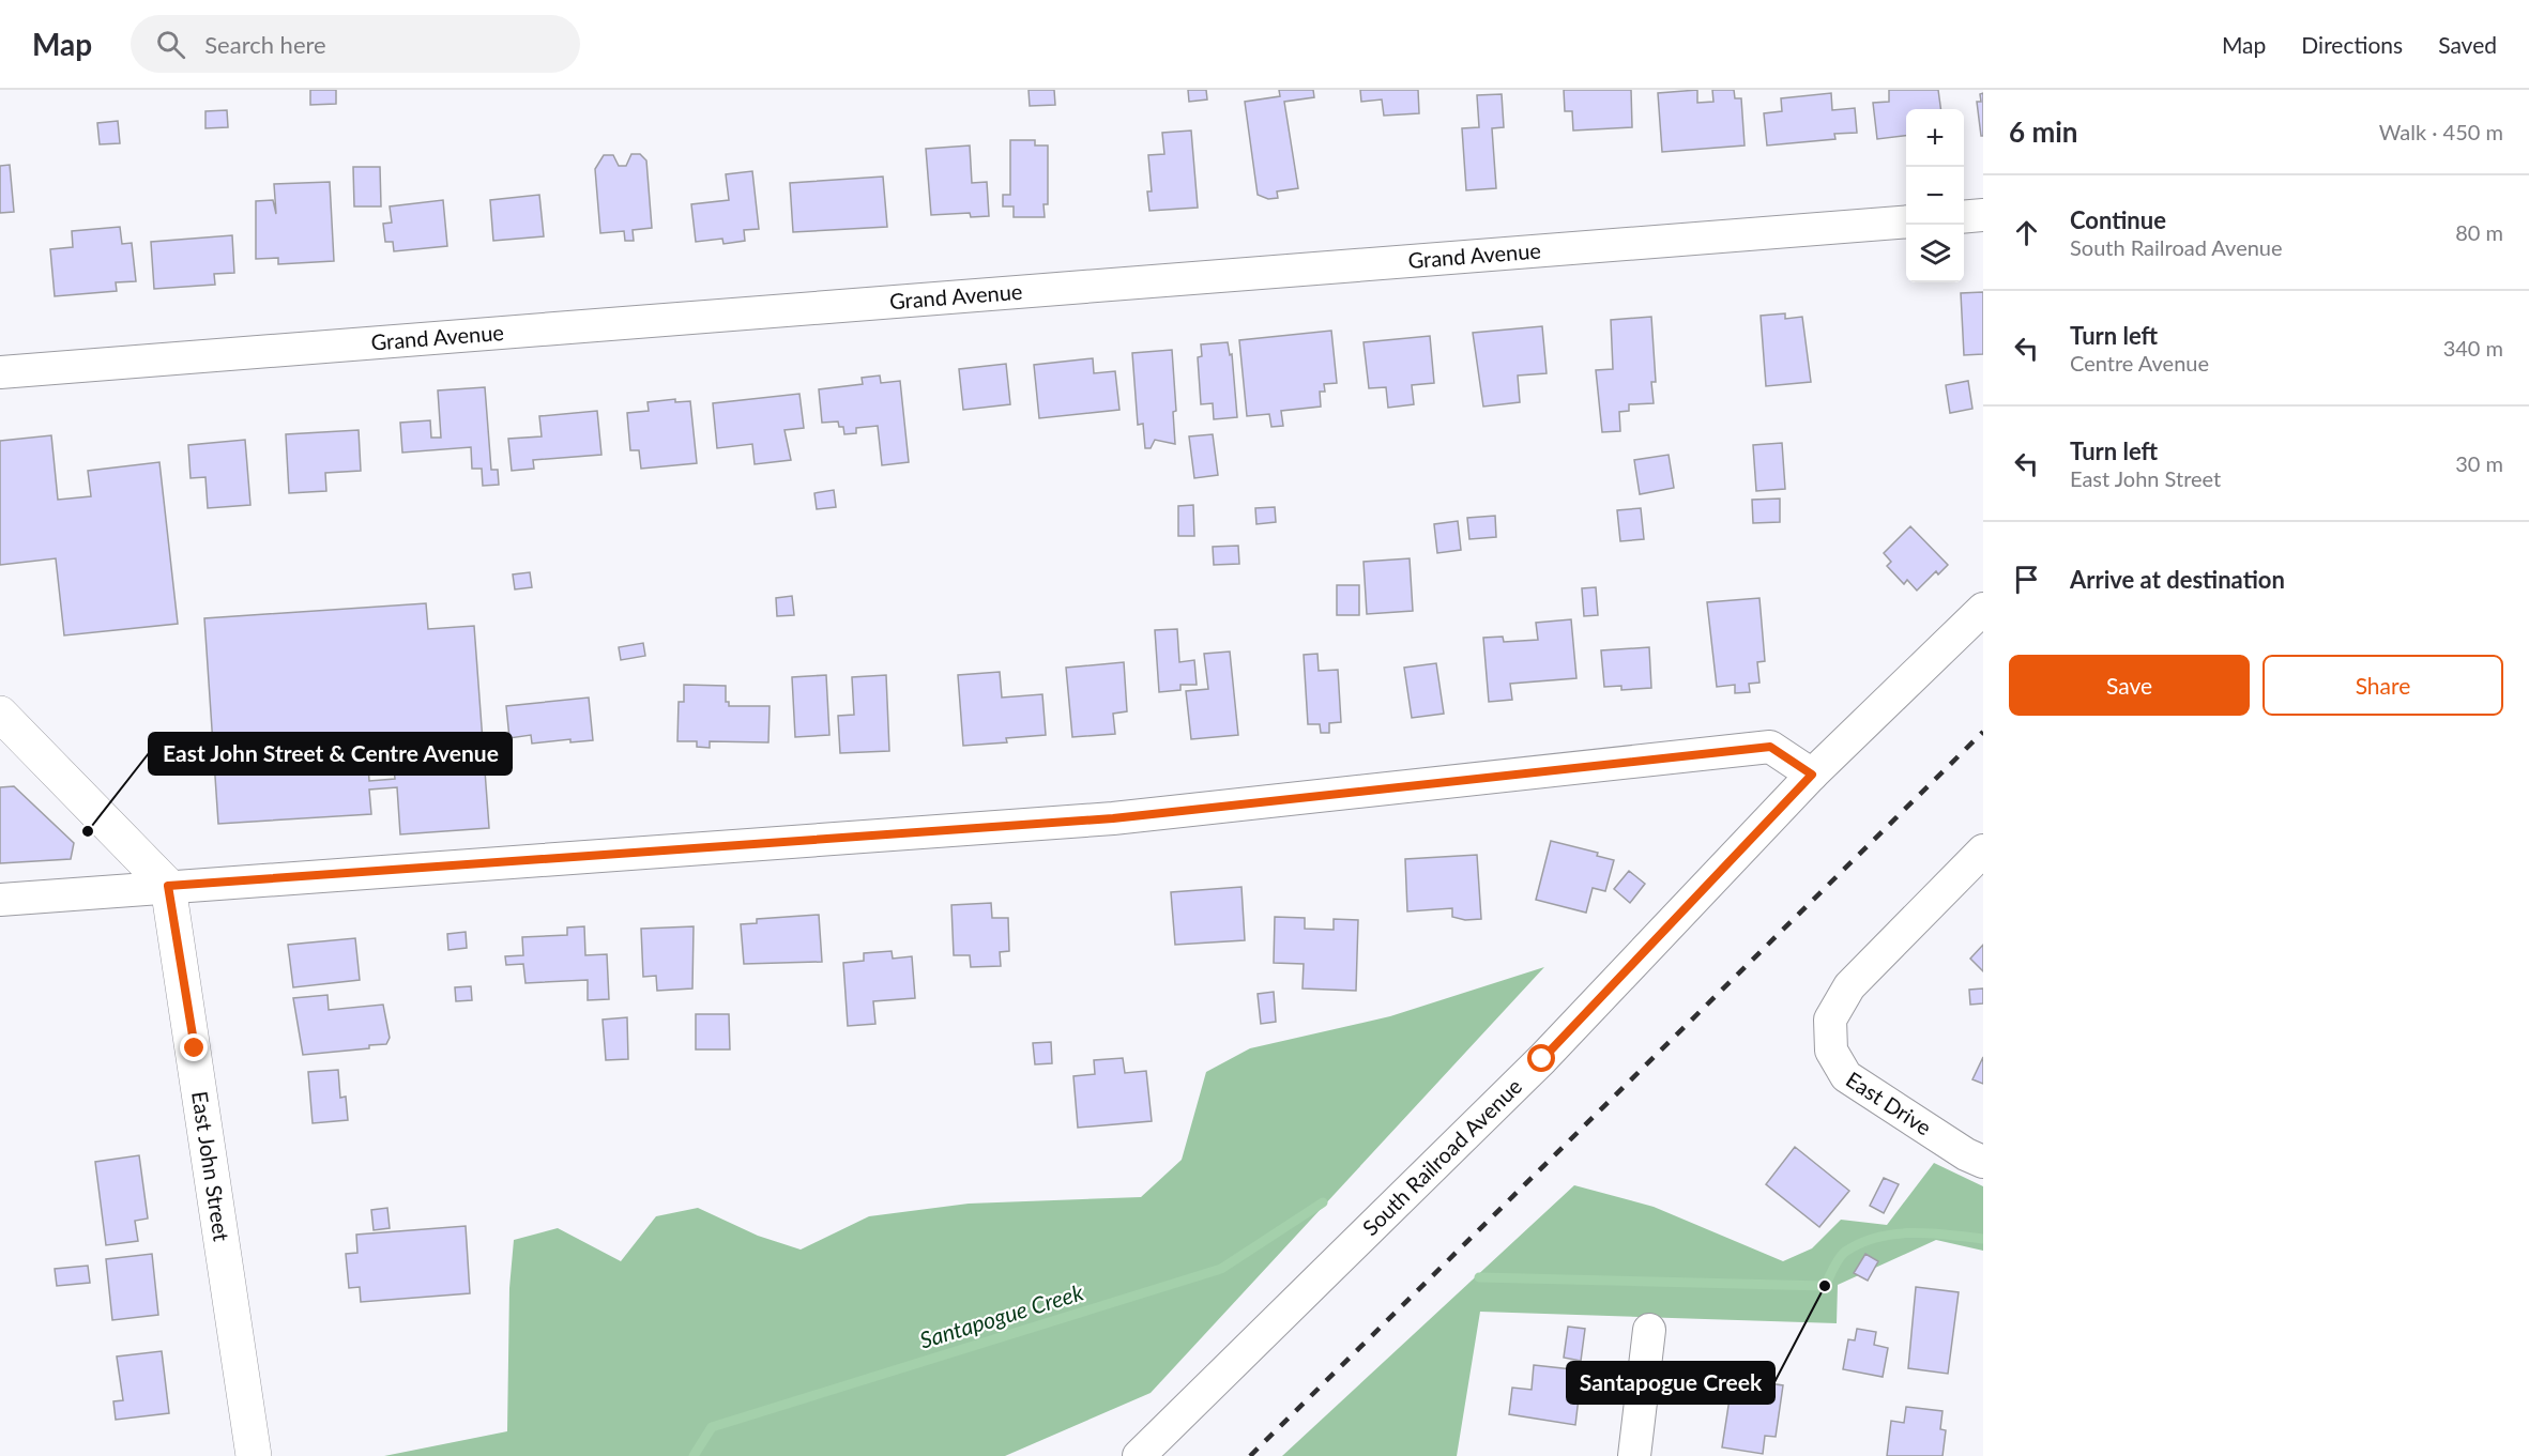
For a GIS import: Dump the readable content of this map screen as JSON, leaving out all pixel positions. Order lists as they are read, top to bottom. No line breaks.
{"streets":{"street":["Grand Avenue","East Drive","South Railroad Avenue","East John Street"]},"water":["Santapogue Creek"],"places":["East John Street & Centre Avenue","Santapogue Creek"],"page":{"header":"Map","search":"Search here","nav":["Map","Directions","Saved"],"heading":["6 min","Walk · 450 m"],"map_buttons":["+","−"],"list":[["Continue","South Railroad Avenue","80 m"],["Turn left","Centre Avenue","340 m"],["Turn left","East John Street","30 m"],"Arrive at destination"],"buttons":["Save","Share"]}}
